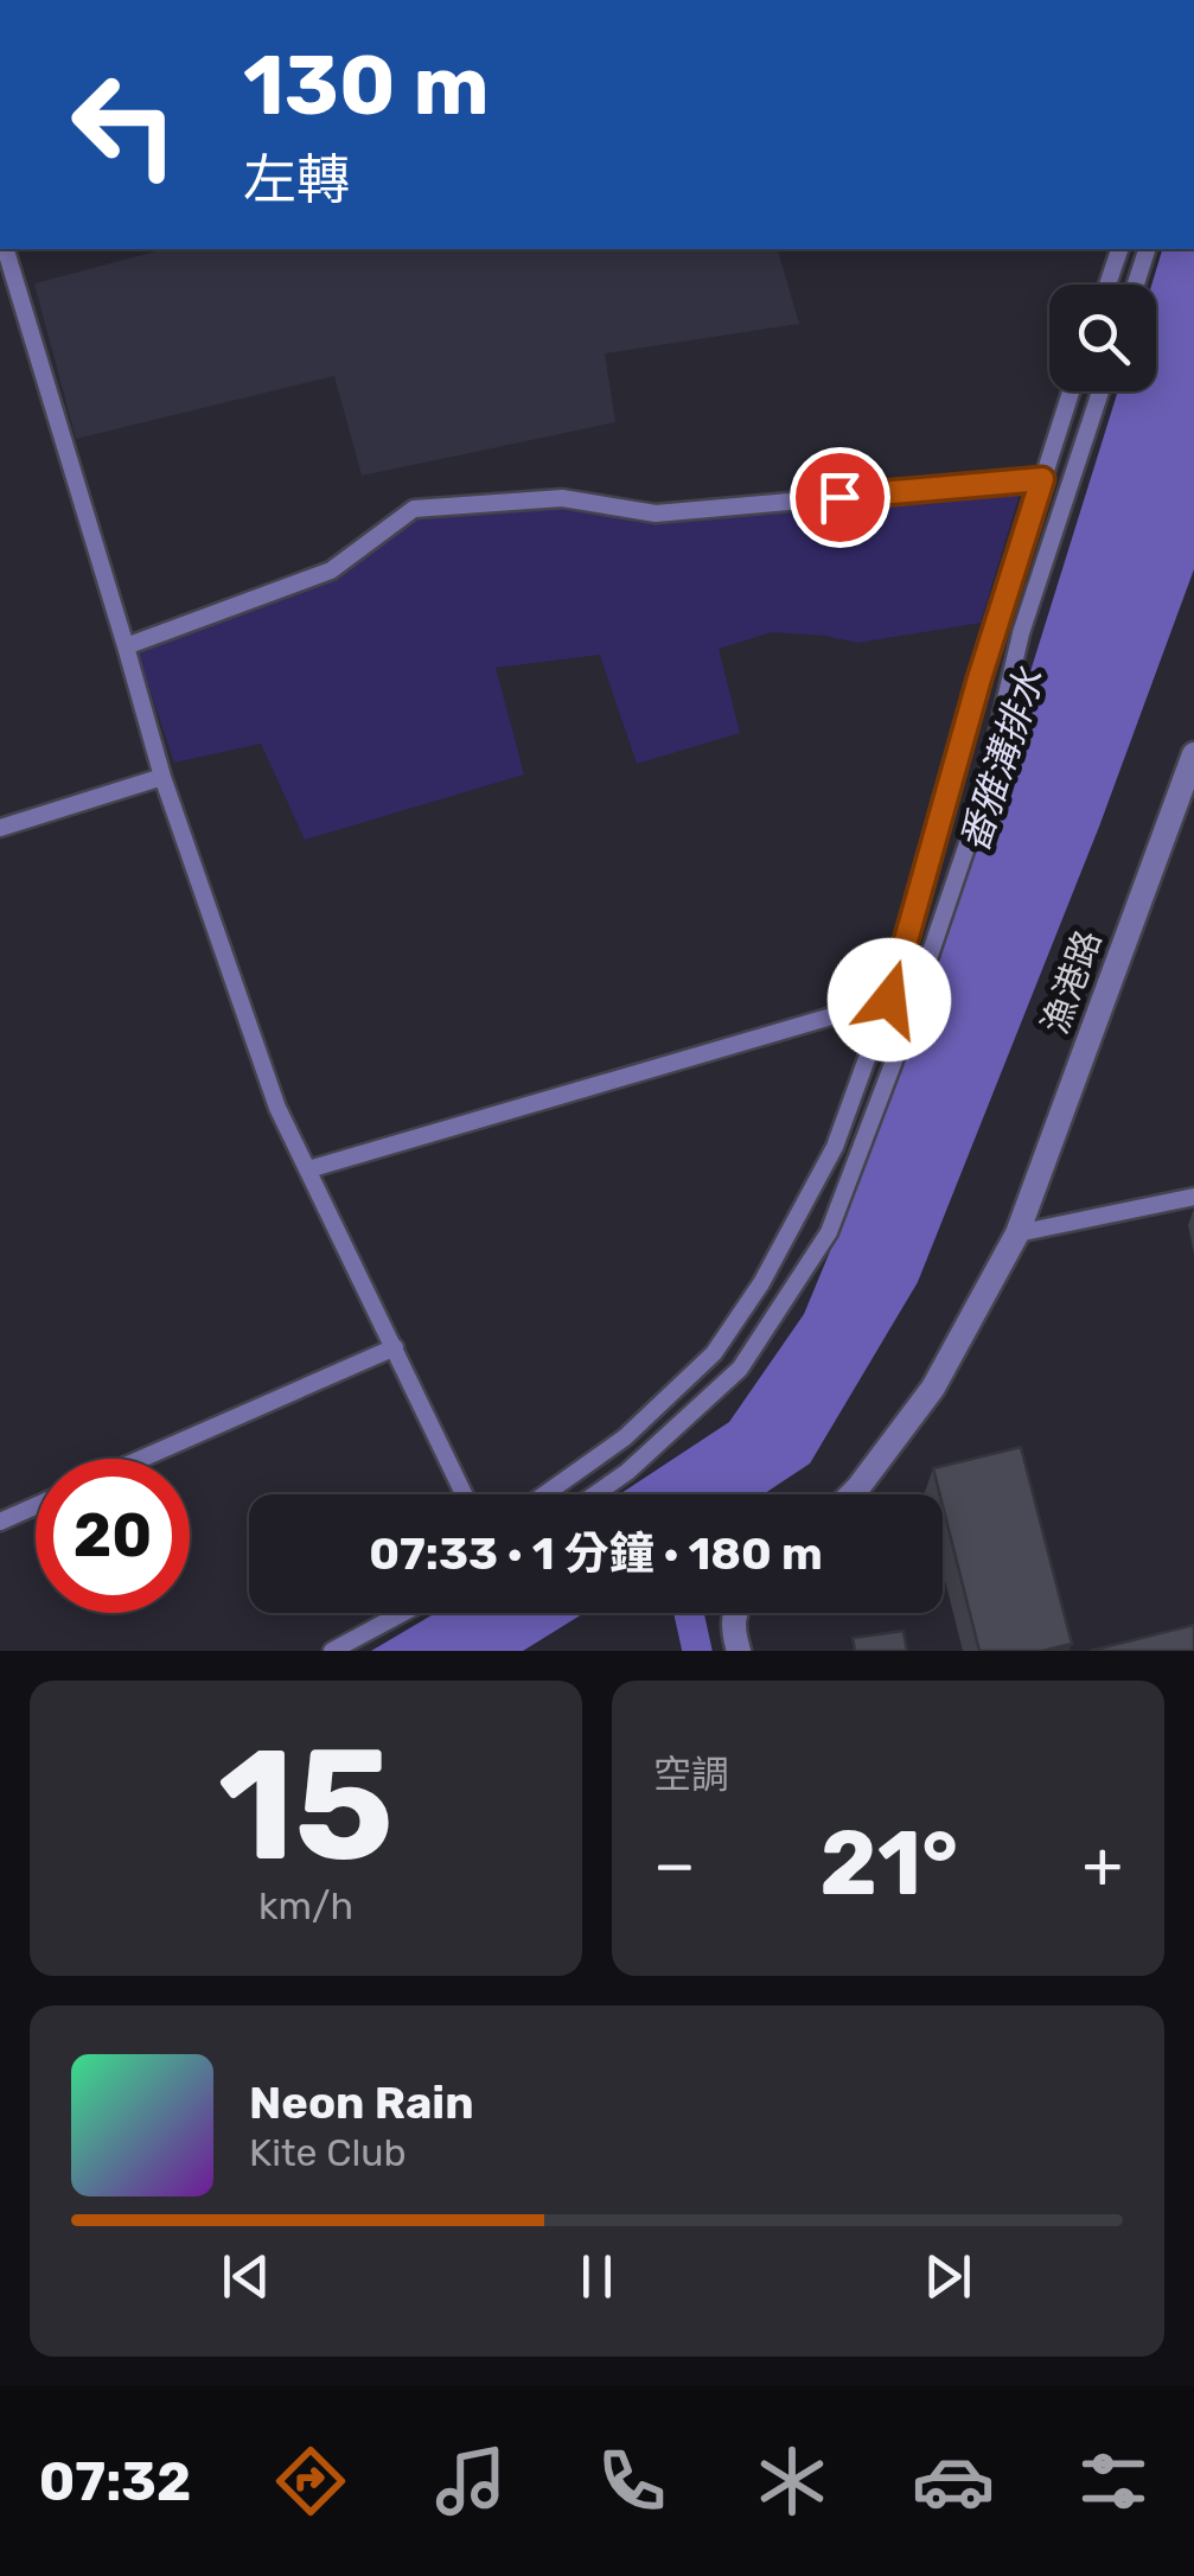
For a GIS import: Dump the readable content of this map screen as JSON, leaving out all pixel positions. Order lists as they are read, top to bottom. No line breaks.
{"streets":{"street":["漁港路"]},"water":["番雅溝排水"],"page":{"turn":["130 m","左轉"],"limit":"20","trip":"07:33 · 1 分鐘 · 180 m","tile":[["15","km/h"],"空調"],"heat":["−","21°","+"],"song":["Neon Rain","Kite Club"],"tabs":"07:32"}}
